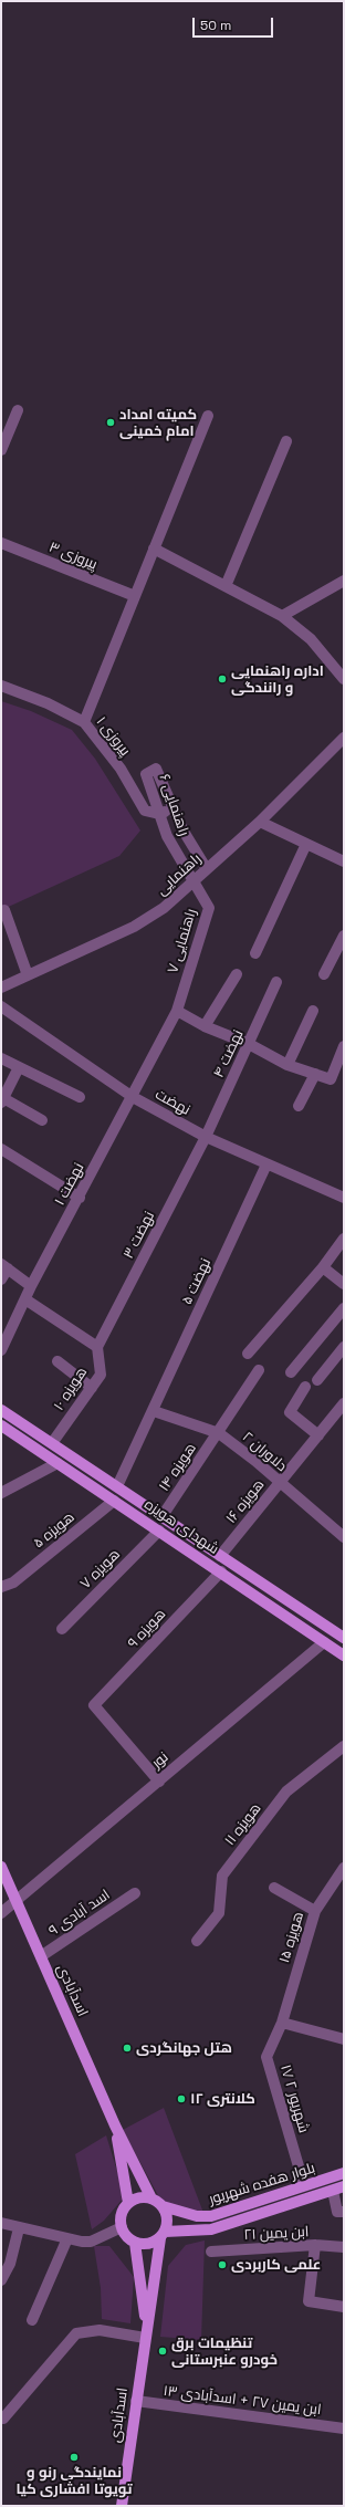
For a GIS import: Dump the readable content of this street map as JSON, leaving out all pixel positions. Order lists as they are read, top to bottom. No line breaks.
{"streets":{"main road":["شهدای هویزه","اسدآبادی","بلوار هفده شهریور"],"street":["پیروزی ۳","پیروزی ۱","راهنمایی ۶","راهنمایی","راهنمایی ۷","نهضت ۴","نهضت","نهضت ۱","نهضت ۳","نهضت ۵","هویزه ۱۰","دلاوران ۲","هویزه ۱۴","هویزه ۱۶","هویزه ۵","هویزه ۷","هویزه ۹","نور","هویزه ۱۱","اسد آبادی ۹","هویزه ۱۵","۱۷ شهریور ۲","ابن یمین ۲۱","ابن یمین ۲۷ + اسدآبادی ۱۳"]},"crossings":[["پیروزی ۱","راهنمایی ۶"],["راهنمایی ۶","راهنمایی"],["راهنمایی ۶","راهنمایی ۷"],["راهنمایی","راهنمایی ۷"],["راهنمایی ۷","نهضت ۱"],["نهضت ۴","نهضت"],["نهضت ۴","نهضت ۳"],["نهضت","نهضت ۱"],["نهضت","نهضت ۳"],["نهضت","نهضت ۵"],["نهضت ۳","هویزه ۱۰"],["نهضت ۵","دلاوران ۲"],["نهضت ۵","شهدای هویزه"],["هویزه ۱۰","شهدای هویزه"],["دلاوران ۲","هویزه ۱۴"],["دلاوران ۲","هویزه ۱۶"],["هویزه ۱۴","شهدای هویزه"],["هویزه ۱۶","شهدای هویزه"],["شهدای هویزه","هویزه ۵"],["شهدای هویزه","هویزه ۷"],["شهدای هویزه","هویزه ۹"],["شهدای هویزه","نور"],["هویزه ۹","نور"],["نور","اسدآبادی"],["اسد آبادی ۹","اسدآبادی"],["هویزه ۱۵","۱۷ شهریور ۲"],["اسدآبادی","بلوار هفده شهریور"],["اسدآبادی","ابن یمین ۲۷ + اسدآبادی ۱۳"],["۱۷ شهریور ۲","بلوار هفده شهریور"]],"places":["کمیته امداد امام خمینی","اداره راهنمایی و رانندگی","هتل جهانگردی","کلانتری ۱۲","علمی کاربردی","تنظیمات برق خودرو عنبرستانی","نمایندگی رنو و تویوتا افشاری کیا"],"scale_bar":"50 m"}
